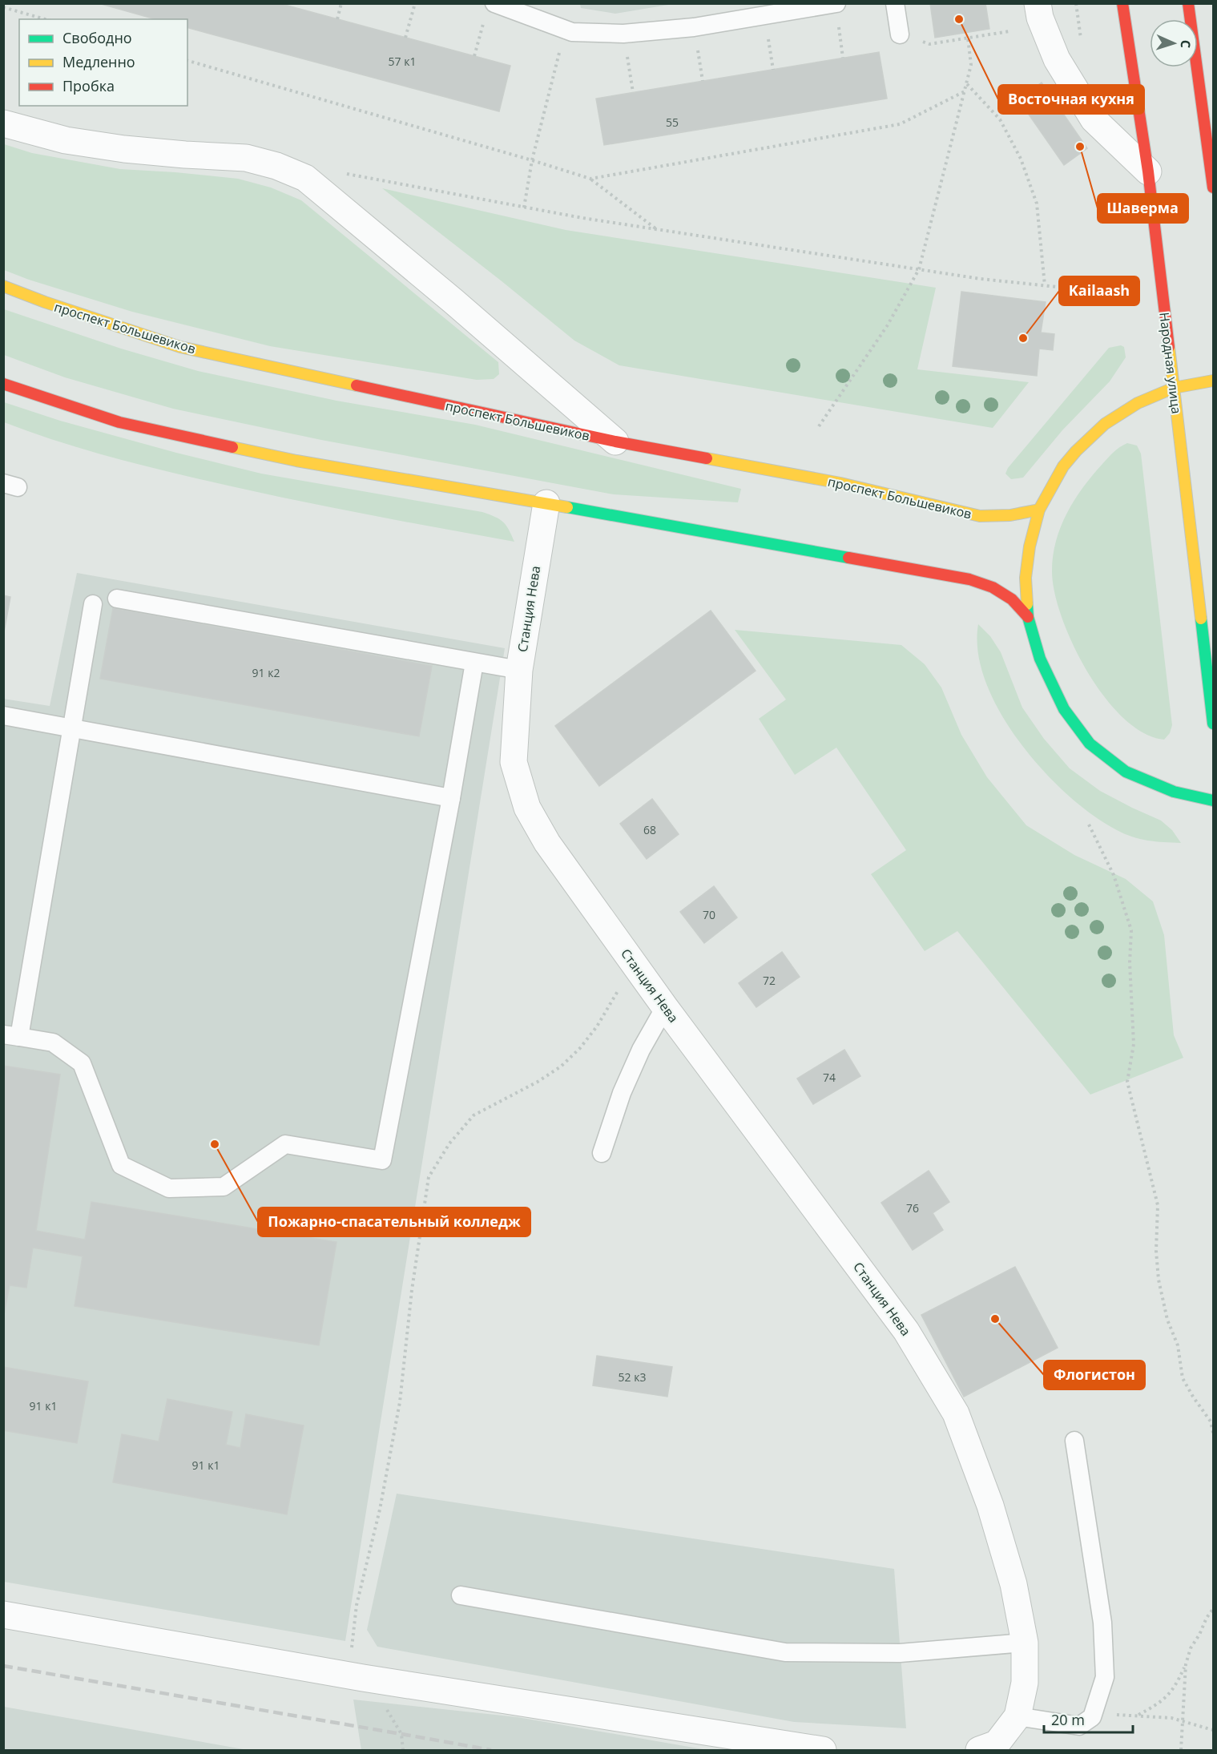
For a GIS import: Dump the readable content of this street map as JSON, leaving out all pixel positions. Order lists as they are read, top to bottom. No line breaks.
{"streets":{"main road":["проспект Большевиков","Народная улица"],"street":["Станция Нева"]},"places":["Восточная кухня","Шаверма","Kailaash","Пожарно-спасательный колледж","Флогистон"],"house_numbers":["57 к1","55","91 к2","68","70","72","74","76","52 к3","91 к1","91 к1"],"legend":["Свободно","Медленно","Пробка"],"scale_bar":"20 m","north":"right"}
